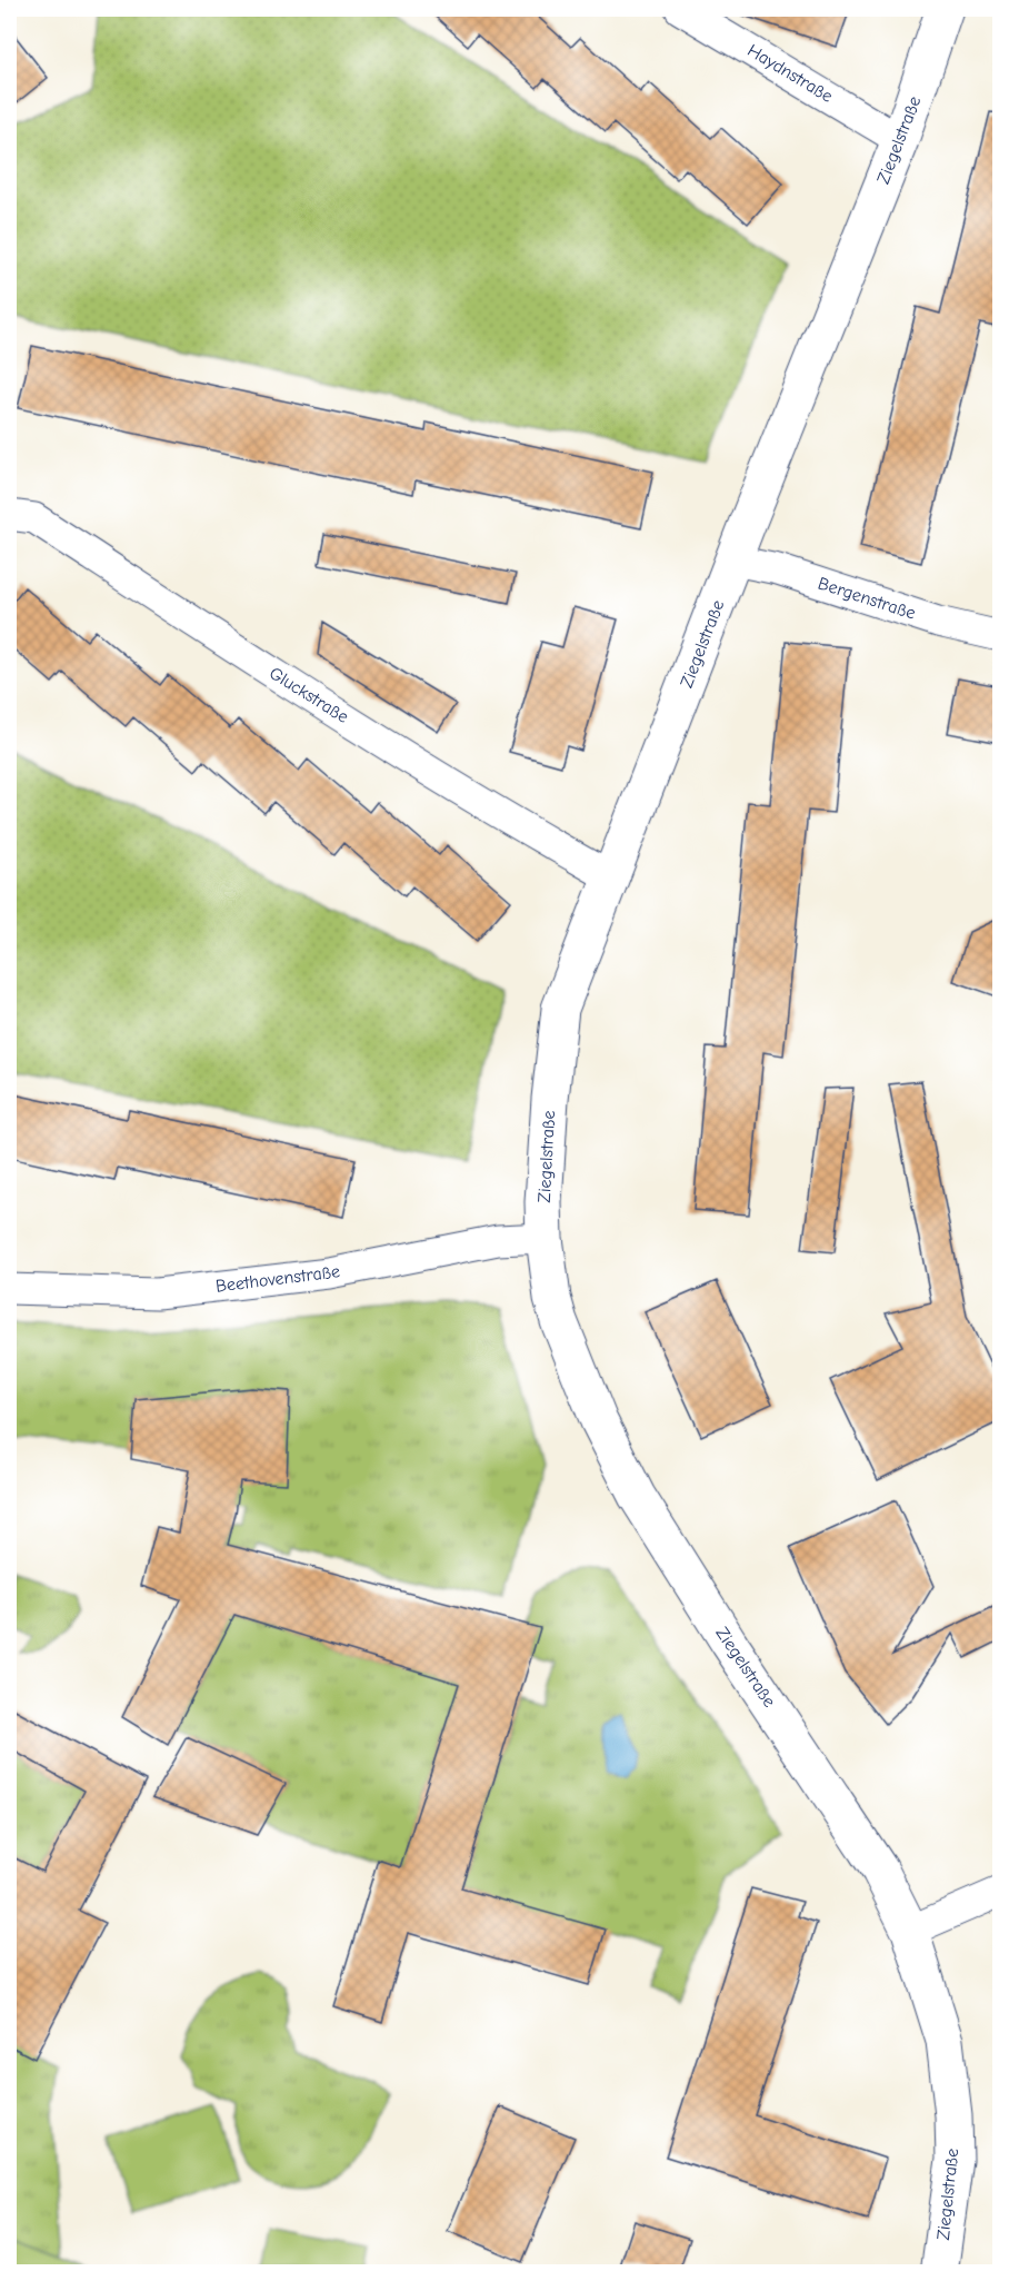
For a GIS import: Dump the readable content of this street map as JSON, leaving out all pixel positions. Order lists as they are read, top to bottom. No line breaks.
{"streets":{"main road":["Ziegelstraße"],"street":["Haydnstraße","Bergenstraße","Gluckstraße","Beethovenstraße"]},"crossings":[["Haydnstraße","Ziegelstraße"],["Ziegelstraße","Bergenstraße"],["Ziegelstraße","Gluckstraße"],["Ziegelstraße","Beethovenstraße"]]}
